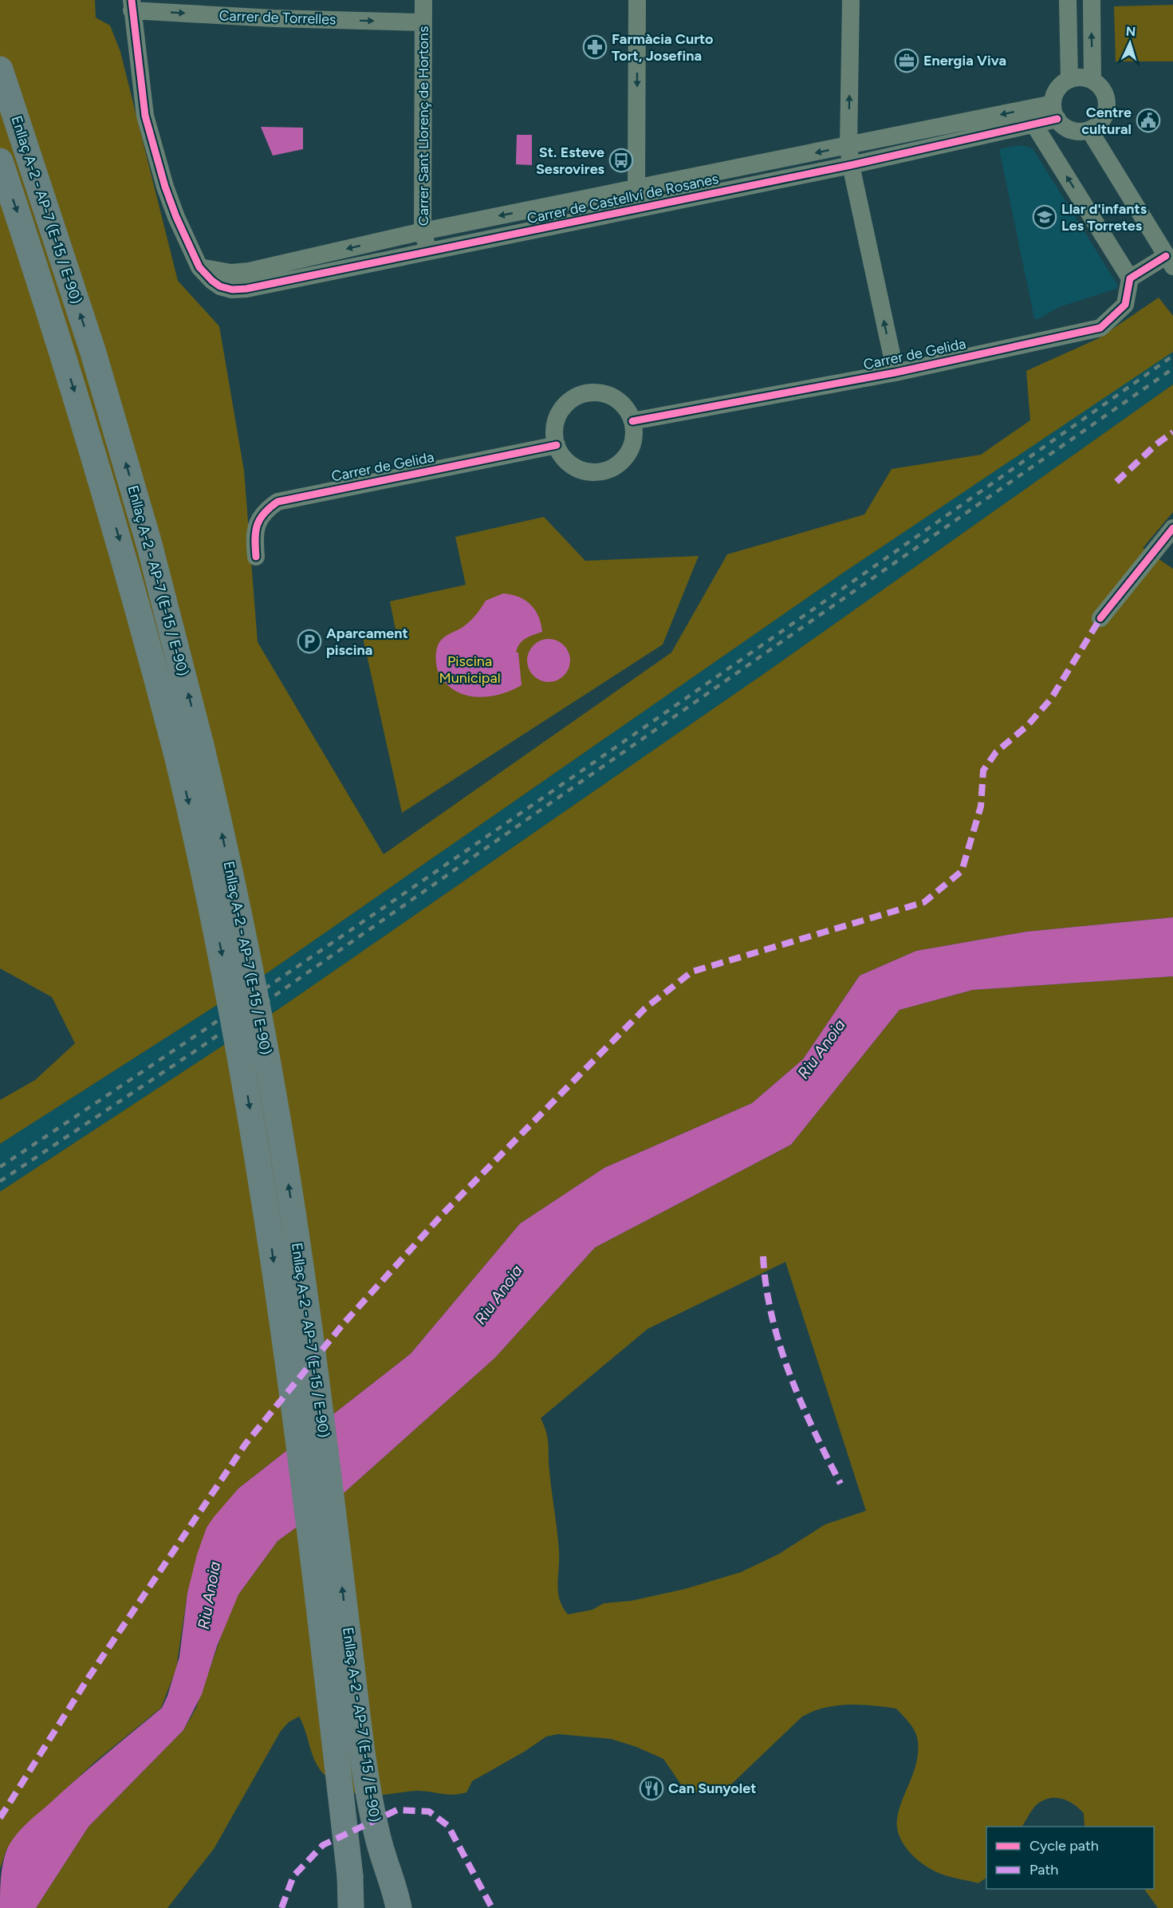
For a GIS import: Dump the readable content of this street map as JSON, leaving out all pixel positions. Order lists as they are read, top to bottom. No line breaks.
{"streets":{"highway":["Enllaç A-2 - AP-7 (E-15 / E-90)"],"street":["Carrer de Torrelles","Carrer Sant Llorenç de Hortons","Carrer de Castellví de Rosanes","Carrer de Gelida"]},"crossings":[["Carrer de Torrelles","Carrer Sant Llorenç de Hortons"],["Carrer Sant Llorenç de Hortons","Carrer de Castellví de Rosanes"]],"one_way":["Carrer de Torrelles"],"water":["Riu Anoia"],"parks":["Piscina Municipal"],"places":{"pharmacy":["Farmàcia Curto Tort, Josefina"],"office":["Energia Viva"],"public building":["Centre cultural"],"bus stop":["St. Esteve Sesrovires"],"school or university":["Llar d'infants Les Torretes"],"parking":["Aparcament piscina"],"restaurant":["Can Sunyolet"]},"legend":["Cycle path","Path"],"north":"top"}
